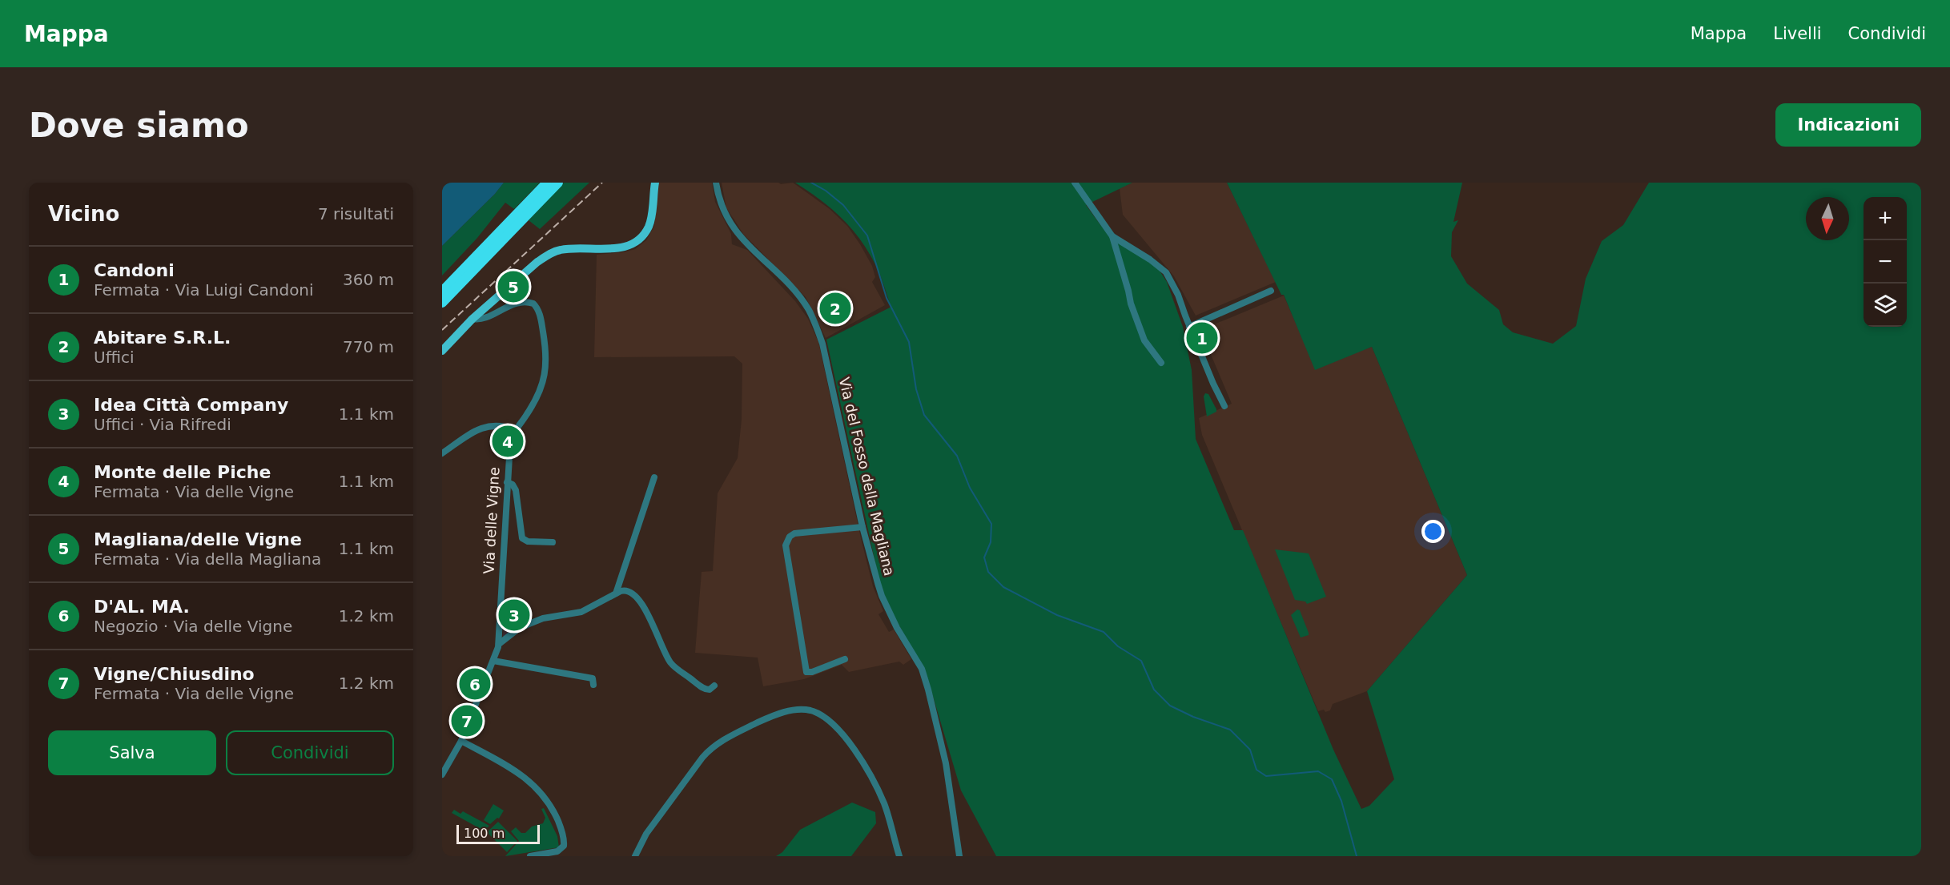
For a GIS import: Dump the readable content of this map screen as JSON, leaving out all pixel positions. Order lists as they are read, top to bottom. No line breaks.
{"streets":{"street":["Via del Fosso della Magliana","Via delle Vigne"]},"scale_bar":"100 m","north":"bottom","page":{"header":"Mappa","nav":["Mappa","Livelli","Condividi"],"buttons":["Indicazioni",["Salva","Condividi"]],"title":"Dove siamo","heading":["Vicino","7 risultati"],"map_buttons":["+","−"],"list":[{"mark":"1","name":"Candoni","note":"Fermata · Via Luigi Candoni","value":"360 m"},{"mark":"2","name":"Abitare S.R.L.","note":"Uffici","value":"770 m"},{"mark":"3","name":"Idea Città Company","note":"Uffici · Via Rifredi","value":"1.1 km"},{"mark":"4","name":"Monte delle Piche","note":"Fermata · Via delle Vigne","value":"1.1 km"},{"mark":"5","name":"Magliana/delle Vigne","note":"Fermata · Via della Magliana","value":"1.1 km"},{"mark":"6","name":"D'AL. MA.","note":"Negozio · Via delle Vigne","value":"1.2 km"},{"mark":"7","name":"Vigne/Chiusdino","note":"Fermata · Via delle Vigne","value":"1.2 km"}],"pins":["5","2","1","4","3","6","7"],"scale":"100 m"}}
